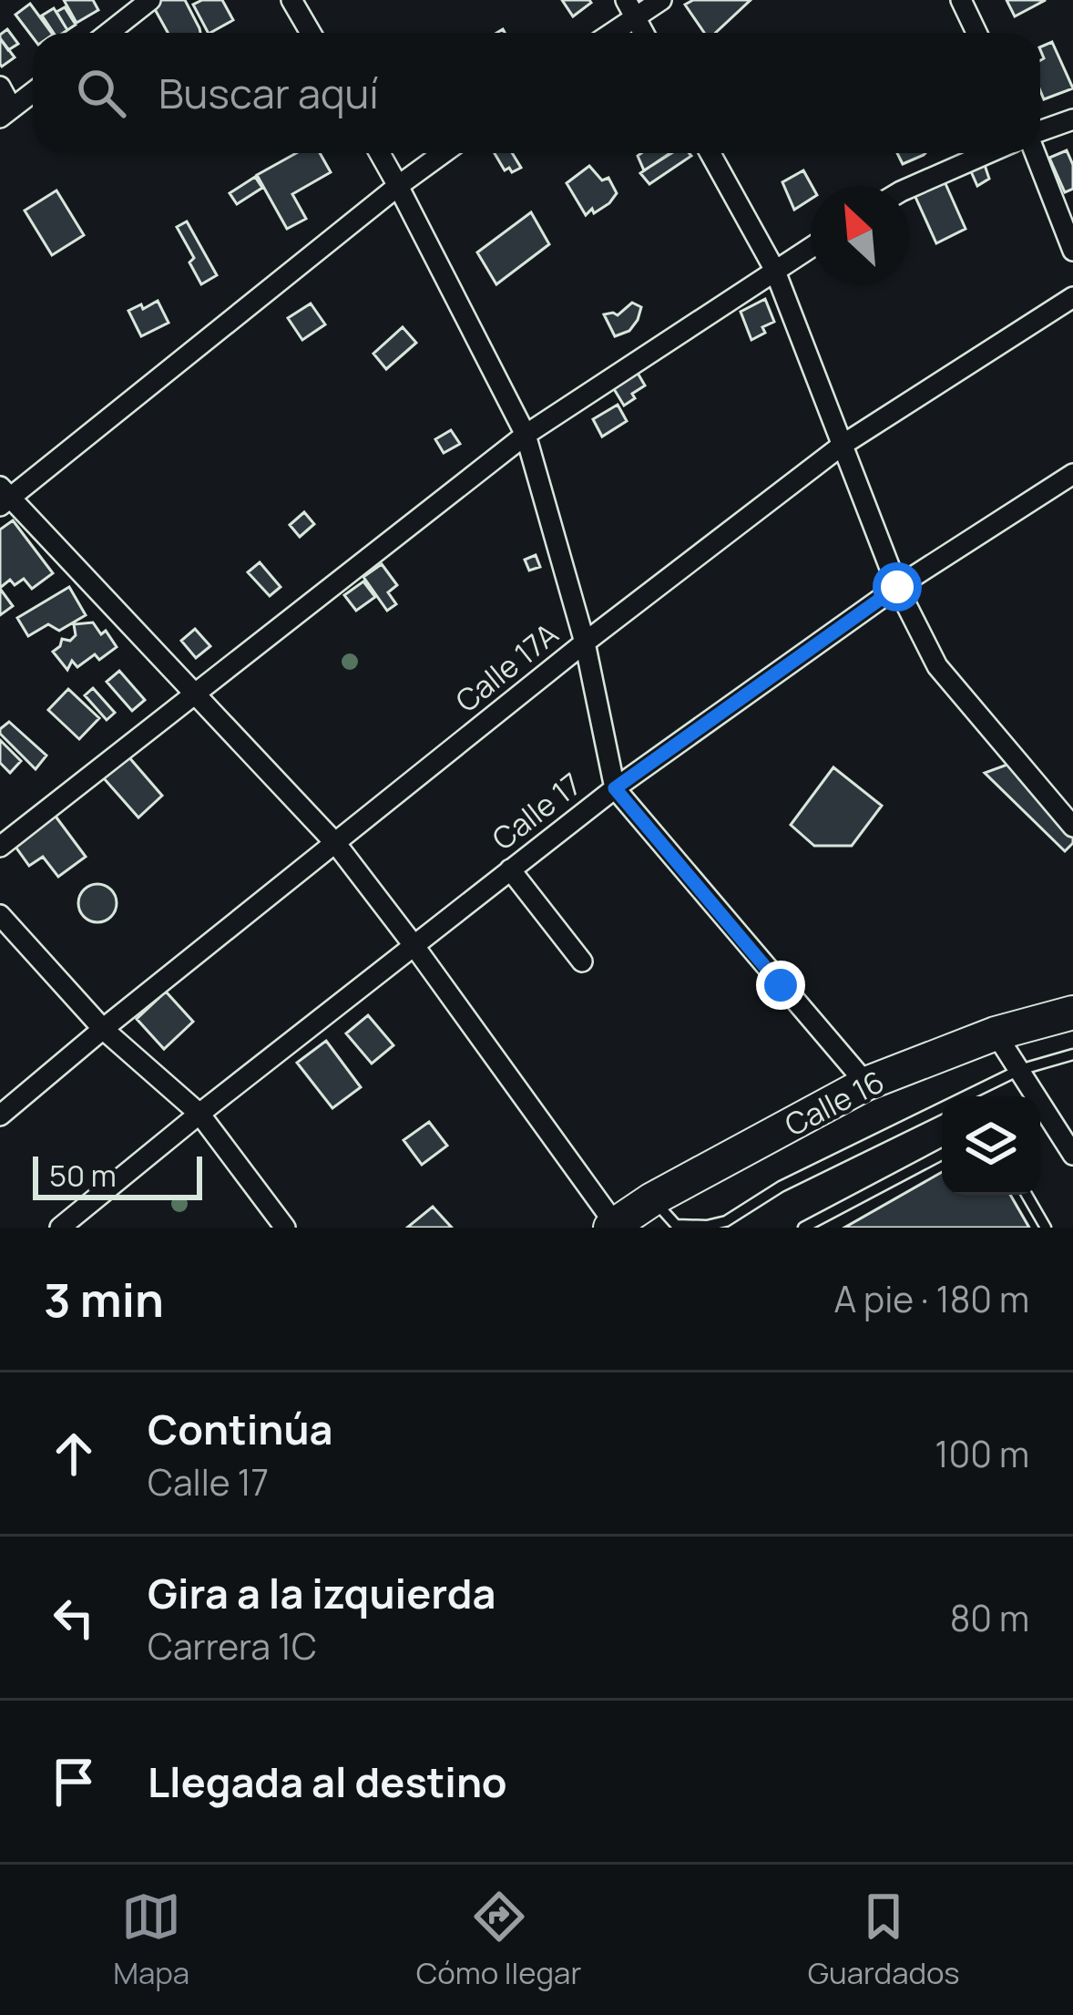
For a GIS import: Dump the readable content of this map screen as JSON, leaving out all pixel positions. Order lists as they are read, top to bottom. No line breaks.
{"streets":{"highway":["Calle 16"],"street":["Calle 17A","Calle 17"]},"scale_bar":"50 m","north":"top left","page":{"search":"Buscar aquí","scale":"50 m","heading":["3 min","A pie · 180 m"],"list":[["Continúa","Calle 17","100 m"],["Gira a la izquierda","Carrera 1C","80 m"],"Llegada al destino"],"nav":["Mapa","Cómo llegar","Guardados"]}}
